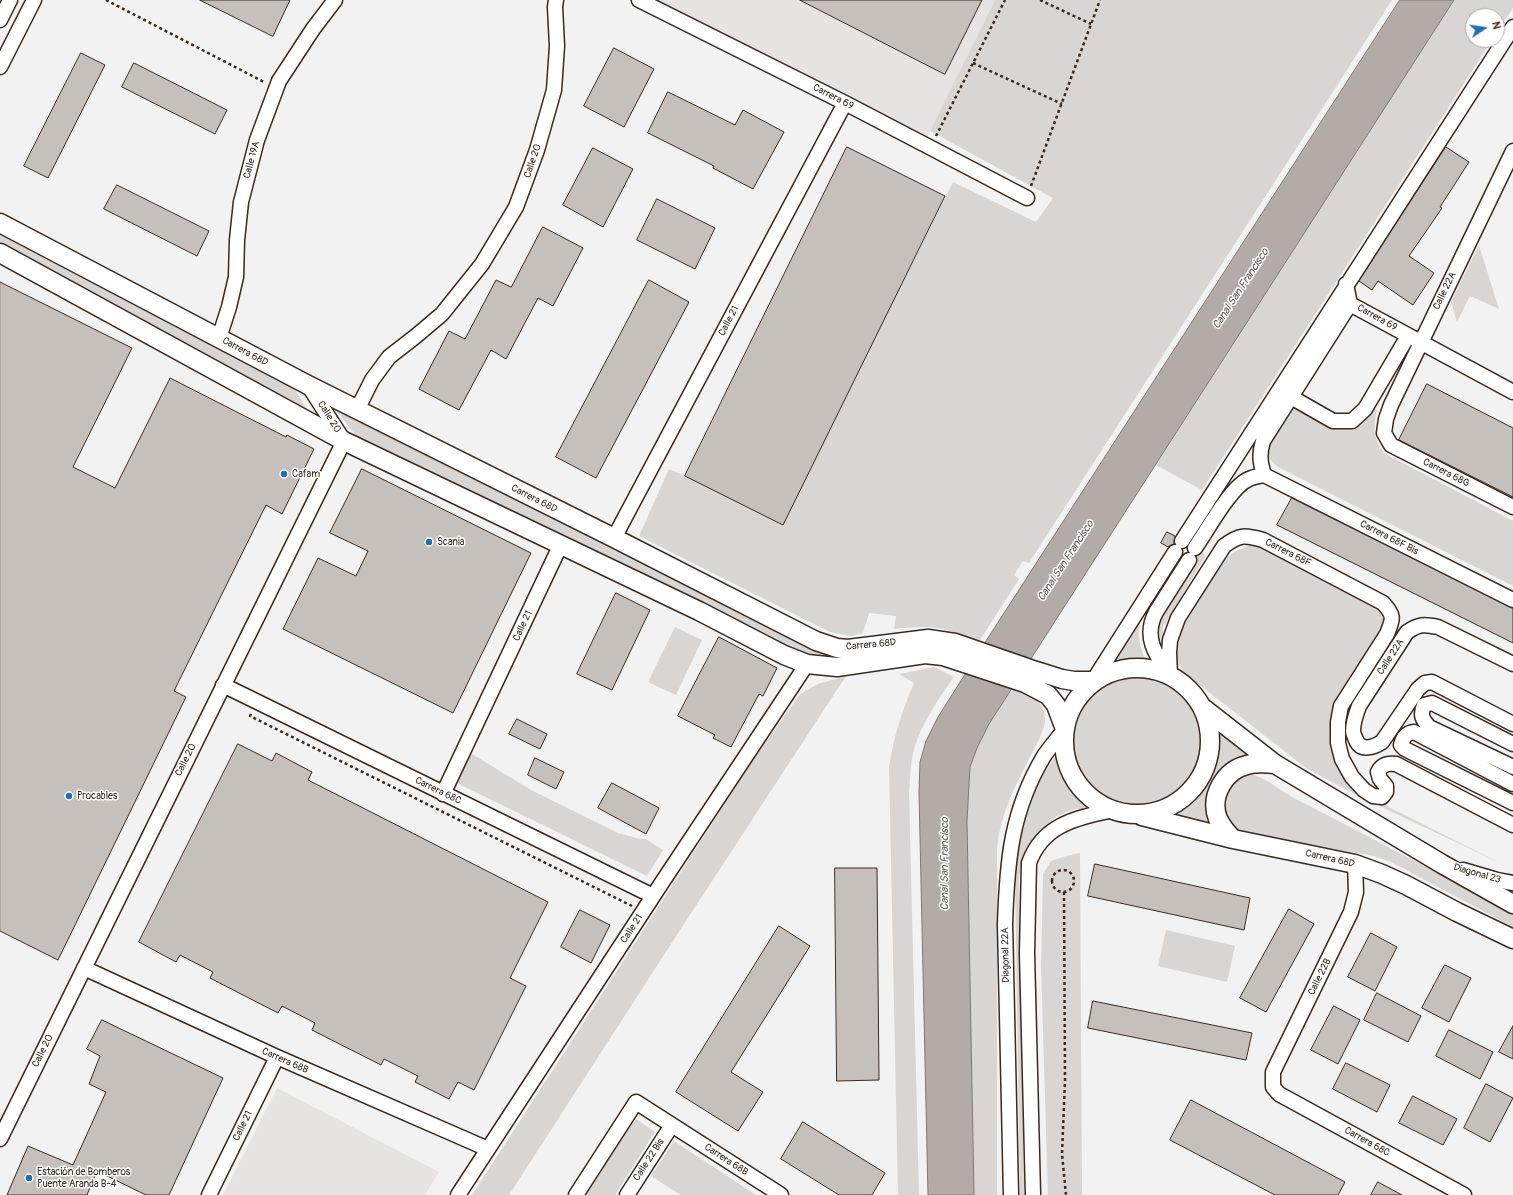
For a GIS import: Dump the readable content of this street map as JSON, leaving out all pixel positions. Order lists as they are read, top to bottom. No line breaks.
{"streets":{"main road":["Carrera 68D"],"street":["Carrera 69","Calle 19A","Calle 20","Calle 22A","Calle 21","Carrera 68G","Carrera 68F Bis","Carrera 68F","Carrera 68C","Diagonal 23","Diagonal 22A","Calle 22B","Carrera 68B","Calle 22 Bis"]},"crossings":[["Carrera 69","Calle 22A"],["Carrera 69","Calle 21"],["Calle 19A","Carrera 68D"],["Calle 20","Carrera 68D"],["Calle 20","Carrera 68C"],["Calle 20","Carrera 68B"],["Calle 22A","Carrera 68G"],["Calle 22A","Carrera 68F"],["Calle 21","Carrera 68D"],["Calle 21","Carrera 68C"],["Calle 21","Carrera 68B"],["Carrera 68D","Diagonal 22A"],["Carrera 68D","Calle 22B"],["Carrera 68C","Calle 22B"],["Carrera 68B","Calle 22 Bis"]],"water":["Canal San Francisco"],"places":["Cafam","Scania","Procables","Estación de Bomberos Puente Aranda B-4"],"north":"right"}
